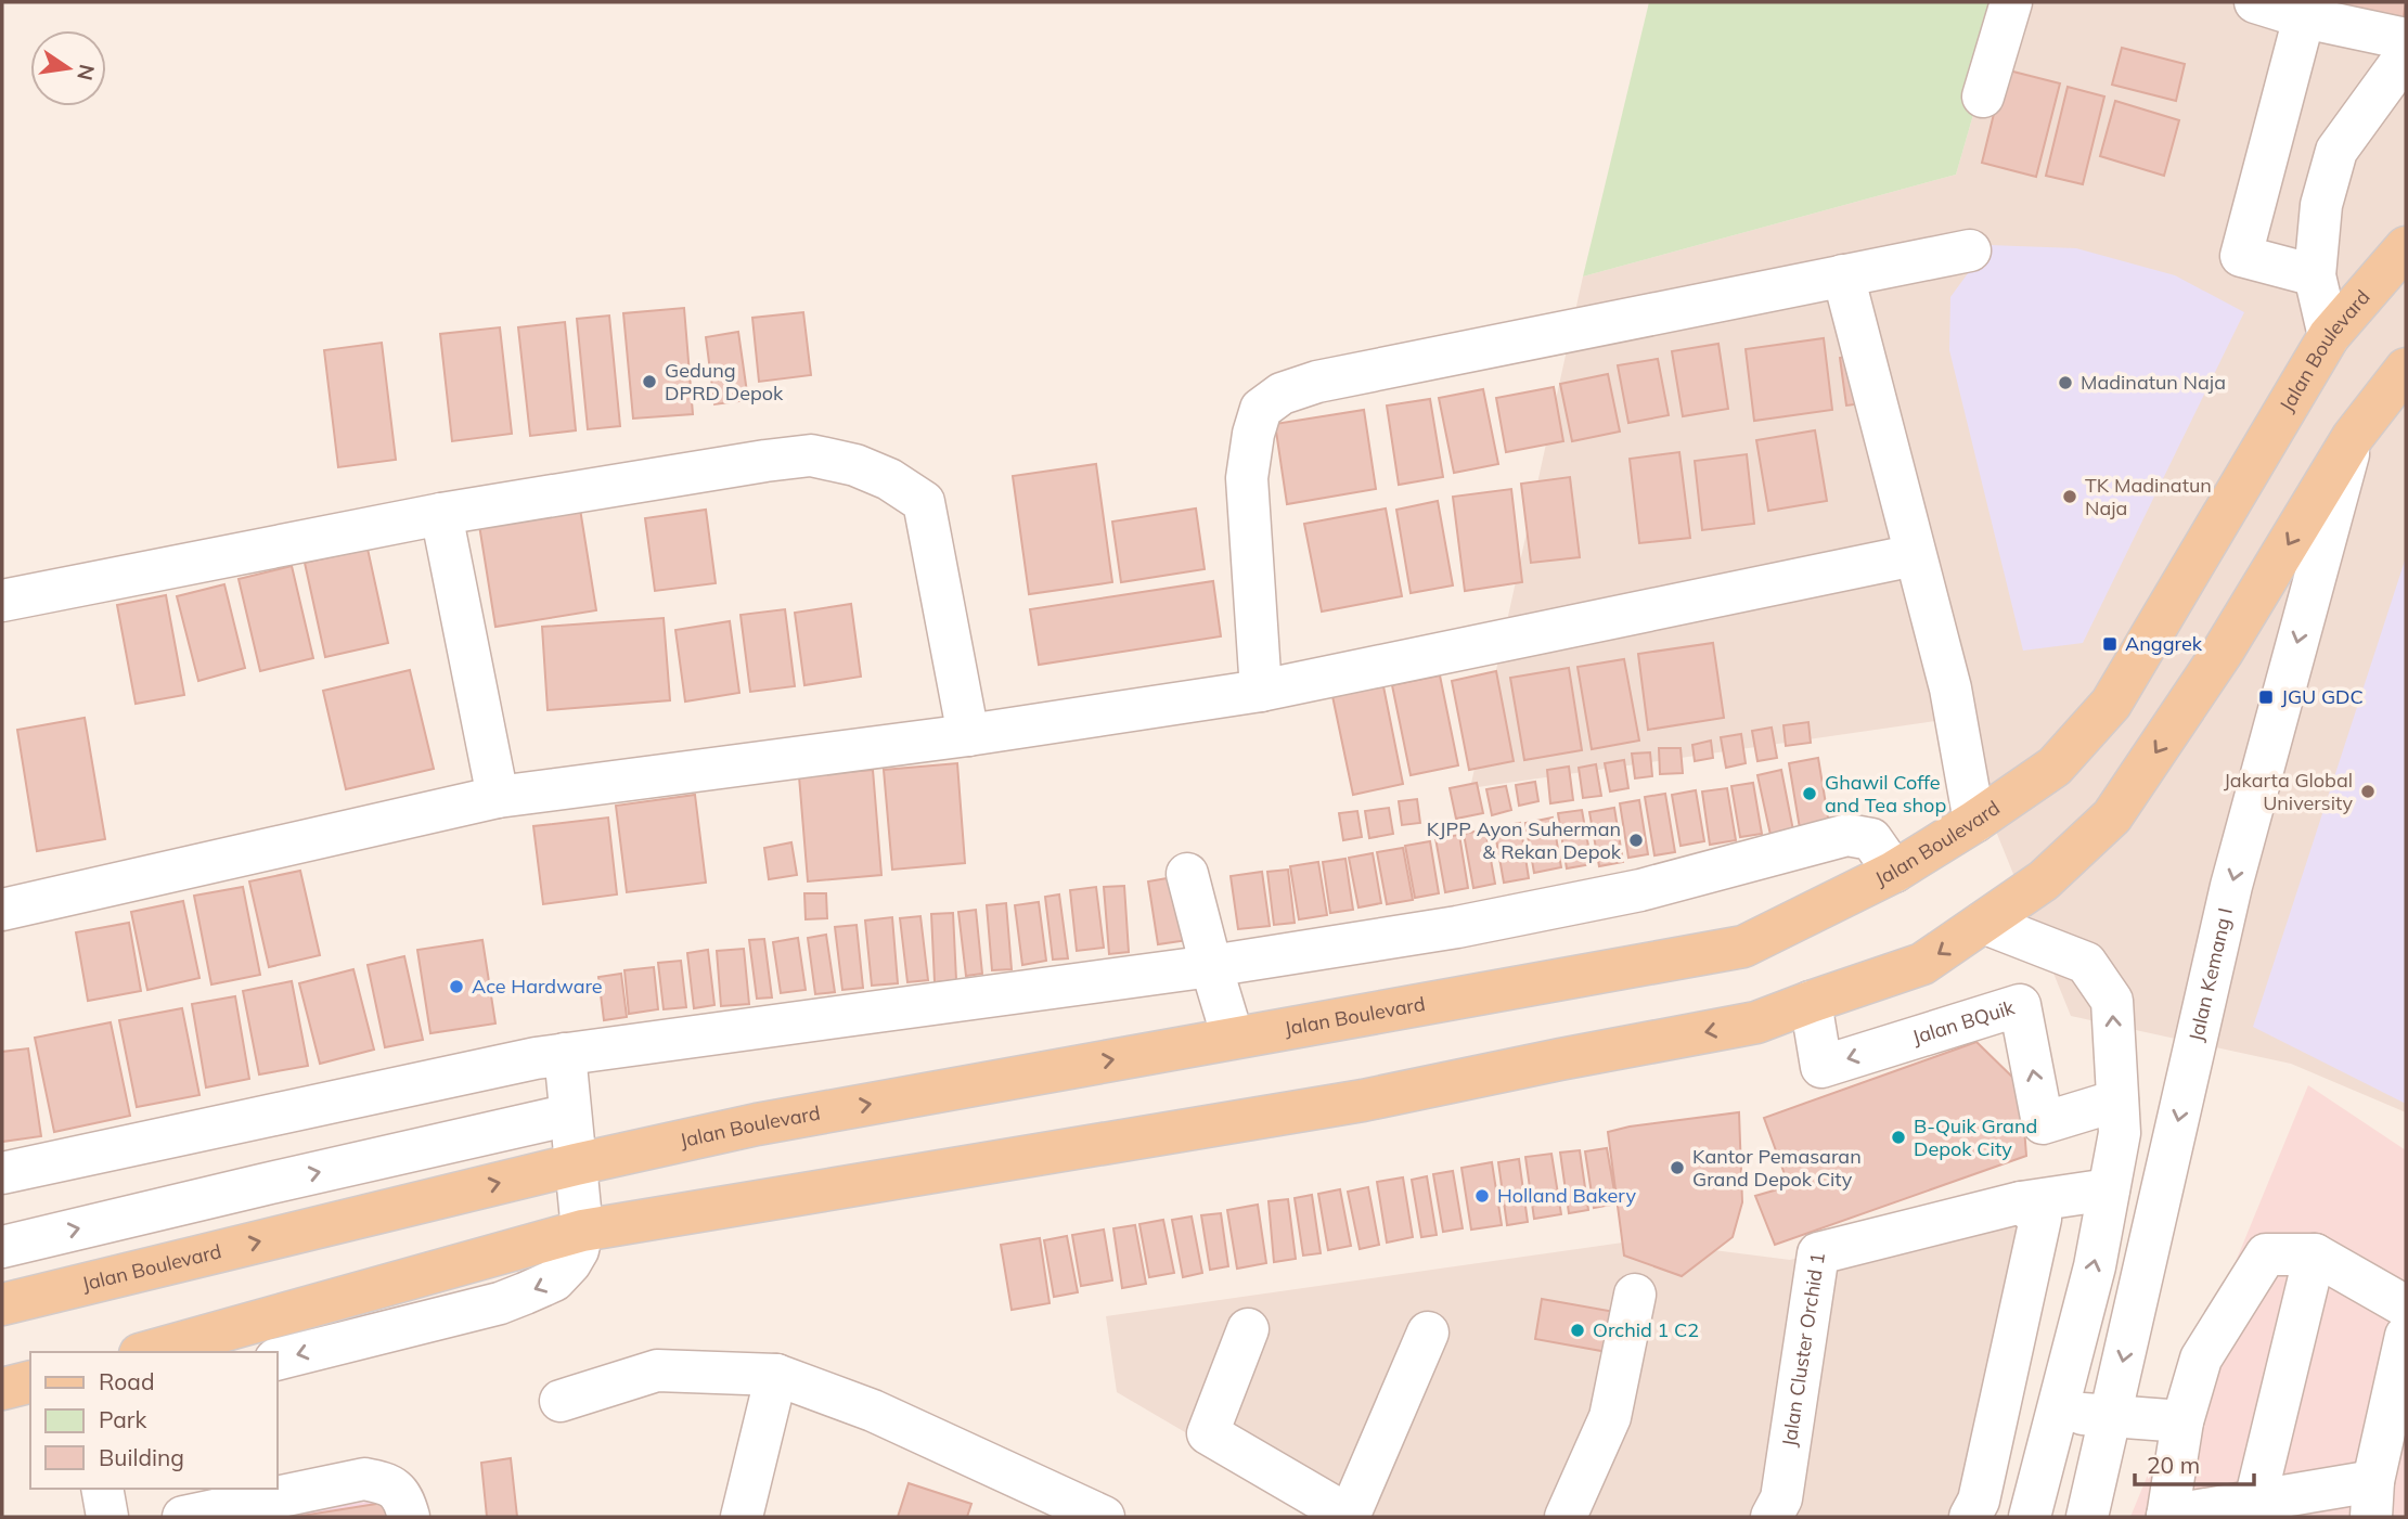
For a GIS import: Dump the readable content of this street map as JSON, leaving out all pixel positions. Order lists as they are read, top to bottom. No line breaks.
{"streets":{"main road":["Jalan Boulevard"],"street":["Jalan Kemang I","Jalan BQuik","Jalan Cluster Orchid 1"]},"places":{"other":["Gedung DPRD Depok","Madinatun Naja","TK Madinatun Naja","Jakarta Global University","Ghawil Coffe and Tea shop","KJPP Ayon Suherman & Rekan Depok","Ace Hardware","B-Quik Grand Depok City","Kantor Pemasaran Grand Depok City","Holland Bakery","Orchid 1 C2"],"transit":["Anggrek","JGU GDC"]},"legend":["Road","Park","Building"],"scale_bar":"20 m","north":"right"}
